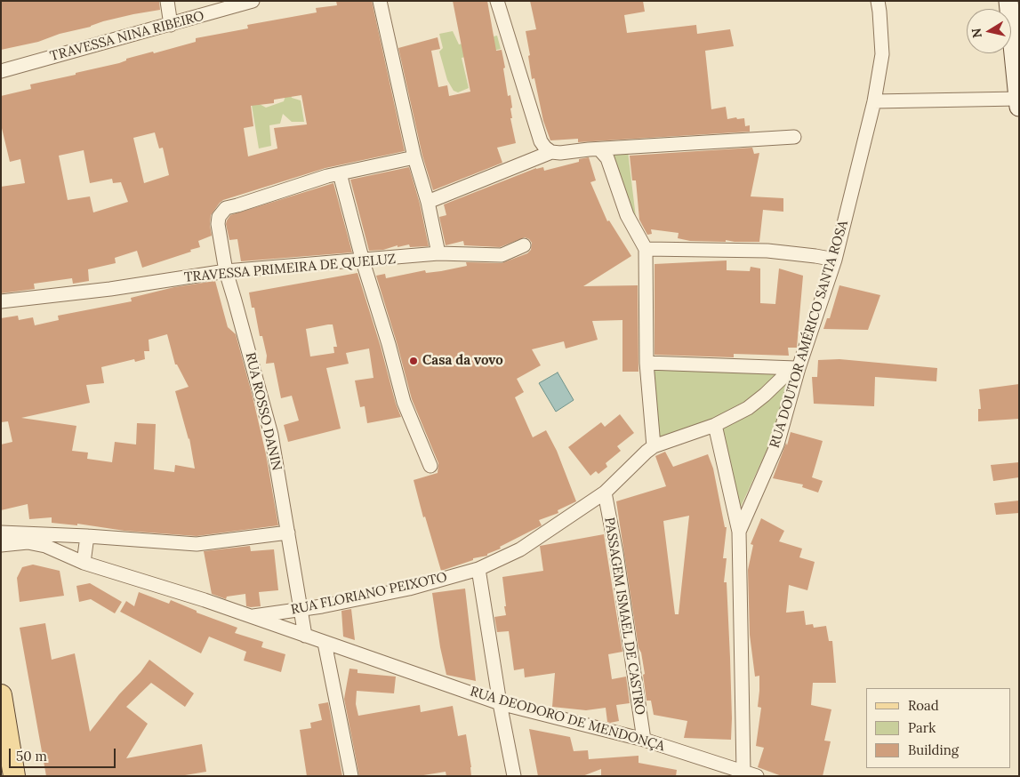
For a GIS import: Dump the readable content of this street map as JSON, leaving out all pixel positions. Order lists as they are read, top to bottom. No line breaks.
{"streets":{"street":["TRAVESSA NINA RIBEIRO","TRAVESSA PRIMEIRA DE QUELUZ","RUA DOUTOR AMÉRICO SANTA ROSA","RUA ROSSO DANIN","RUA FLORIANO PEIXOTO","PASSAGEM ISMAEL DE CASTRO","RUA DEODORO DE MENDONÇA"]},"crossings":[["TRAVESSA PRIMEIRA DE QUELUZ","RUA ROSSO DANIN"],["RUA DOUTOR AMÉRICO SANTA ROSA","RUA FLORIANO PEIXOTO"],["RUA DOUTOR AMÉRICO SANTA ROSA","RUA DEODORO DE MENDONÇA"],["RUA ROSSO DANIN","RUA FLORIANO PEIXOTO"],["RUA ROSSO DANIN","RUA DEODORO DE MENDONÇA"],["RUA FLORIANO PEIXOTO","PASSAGEM ISMAEL DE CASTRO"],["RUA FLORIANO PEIXOTO","RUA DEODORO DE MENDONÇA"],["PASSAGEM ISMAEL DE CASTRO","RUA DEODORO DE MENDONÇA"]],"places":["Casa da vovo"],"legend":["Road","Park","Building"],"scale_bar":"50 m","north":"left"}
